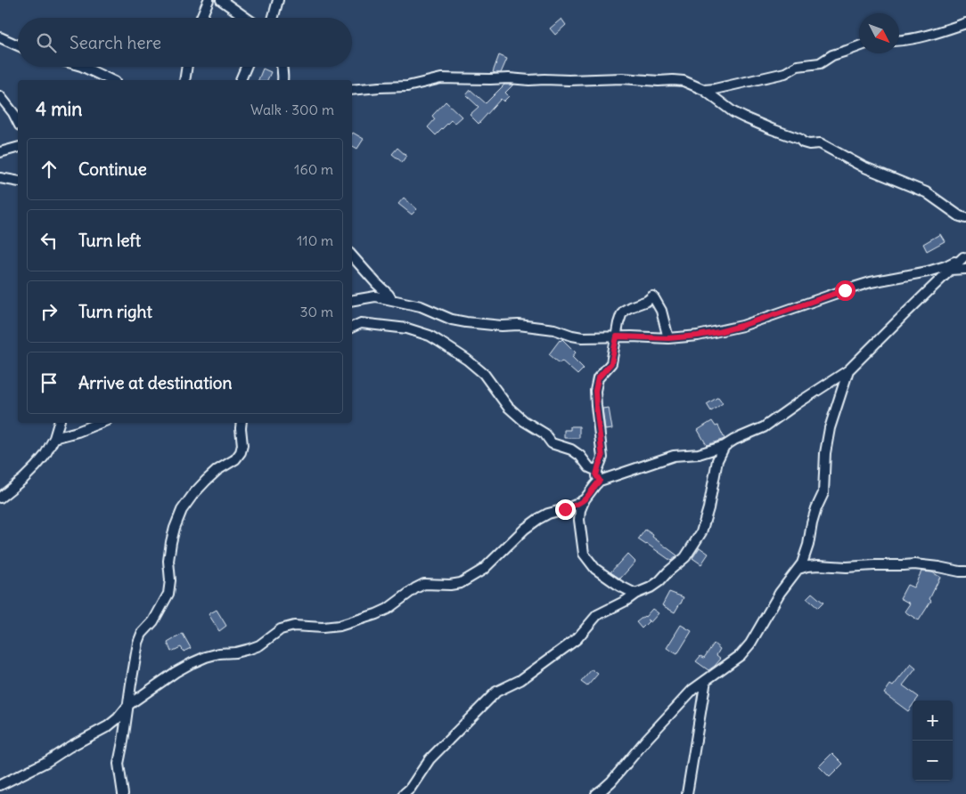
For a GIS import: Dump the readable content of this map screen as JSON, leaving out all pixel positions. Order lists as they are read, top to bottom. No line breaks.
{"north":"bottom right","page":{"search":"Search here","heading":["4 min","Walk · 300 m"],"list":[["Continue","160 m"],["Turn left","110 m"],["Turn right","30 m"],"Arrive at destination"],"map_buttons":["+","−"]}}
